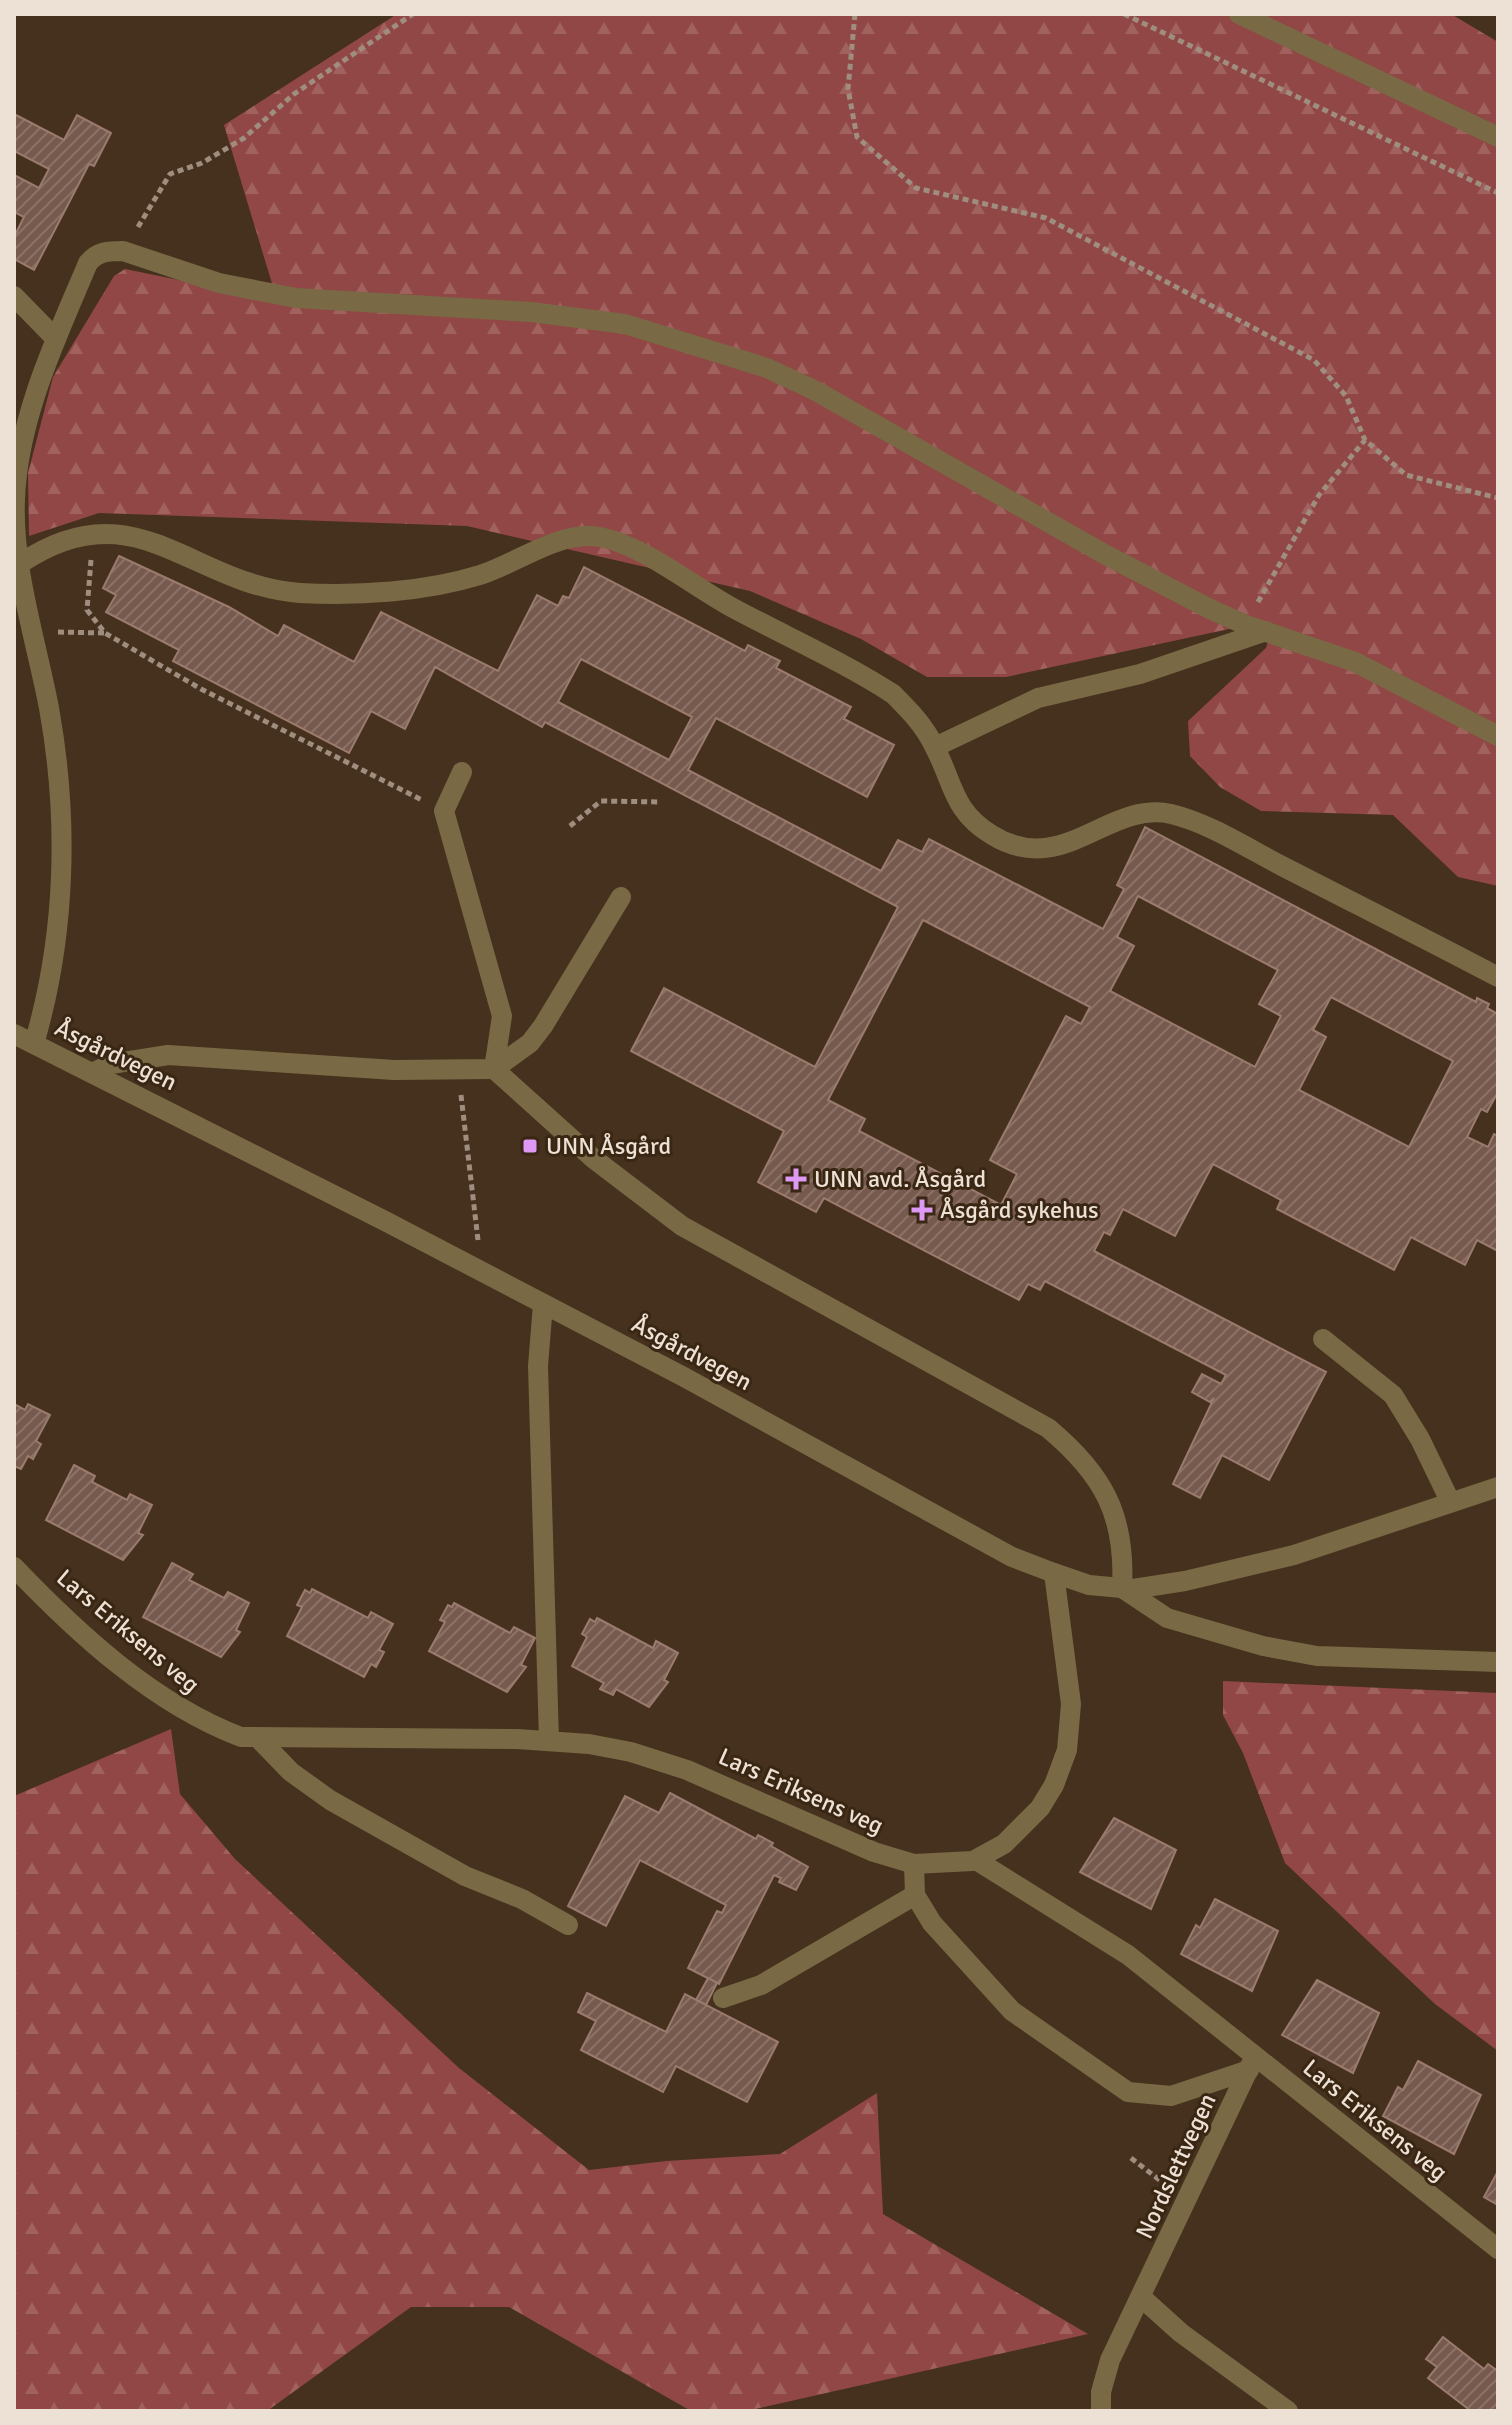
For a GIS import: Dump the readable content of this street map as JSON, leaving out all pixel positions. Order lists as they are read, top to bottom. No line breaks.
{"streets":{"street":["Åsgårdvegen","Lars Eriksens veg","Nordslettvegen"]},"crossings":[["Lars Eriksens veg","Nordslettvegen"]],"places":{"transit":["UNN Åsgård"],"health":["UNN avd. Åsgård","Åsgård sykehus"]}}
